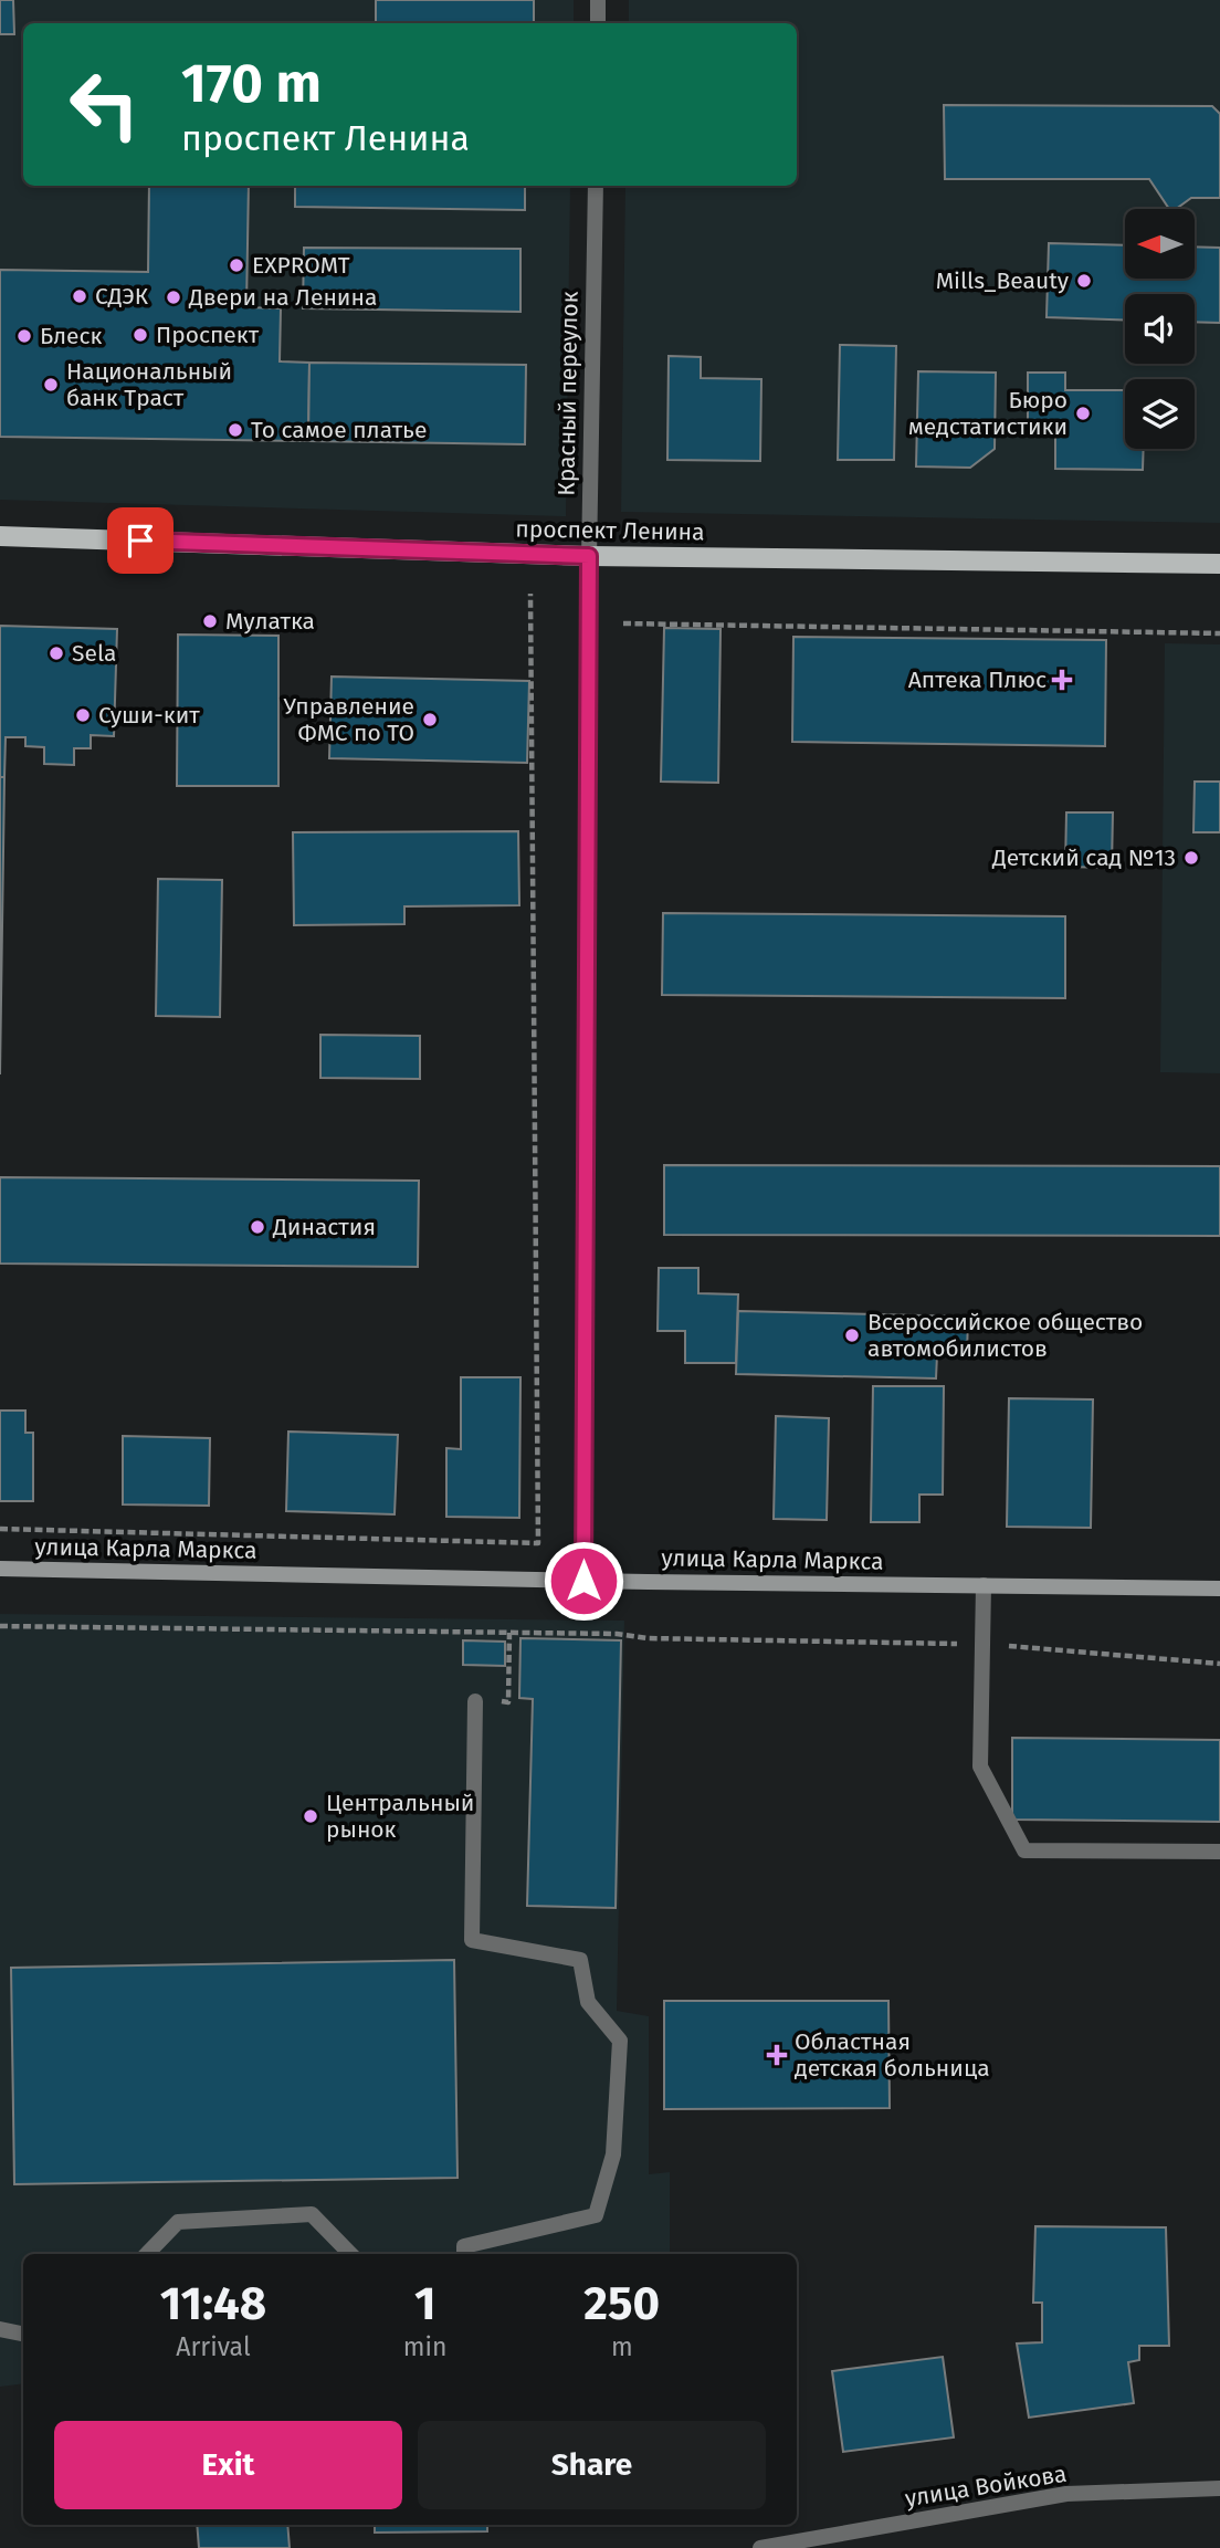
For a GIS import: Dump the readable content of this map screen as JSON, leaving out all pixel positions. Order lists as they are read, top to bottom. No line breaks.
{"streets":{"main road":["проспект Ленина"],"street":["Красный переулок","улица Карла Маркса","улица Войкова"]},"crossings":[["Красный переулок","проспект Ленина"],["Красный переулок","улица Карла Маркса"]],"places":{"other":["EXPROMT","Mills_Beauty","СДЭК","Двери на Ленина","Проспект","Блеск","Национальный банк Траст","Бюро медстатистики","То самое платье","Мулатка","Sela","Суши-кит","Управление ФМС по ТО","Детский сад №13","Династия","Всероссийское общество автомобилистов","Центральный рынок"],"health":["Аптека Плюс","Областная детская больница"]},"north":"left","page":{"turn":["170 m","проспект Ленина"],"eta":["11:48","Arrival","1","min","250","m"],"buttons":["Exit","Share"]}}
